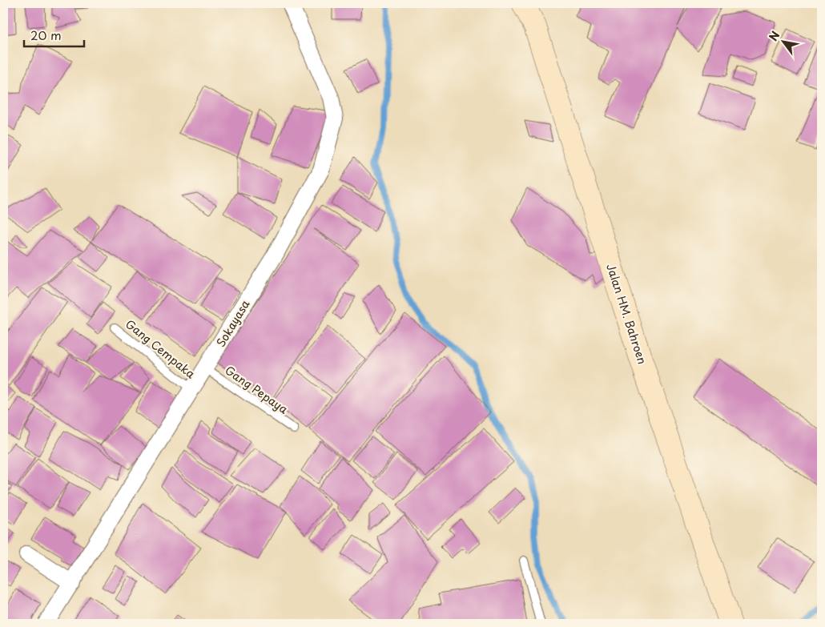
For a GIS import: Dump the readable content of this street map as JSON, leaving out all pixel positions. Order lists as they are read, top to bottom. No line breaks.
{"streets":{"street":["Jalan HM. Bahroen","Sokayasa"],"lane":["Gang Cempaka","Gang Pepaya"]},"crossings":[["Sokayasa","Gang Cempaka"],["Sokayasa","Gang Pepaya"]],"scale_bar":"20 m","north":"top left"}
